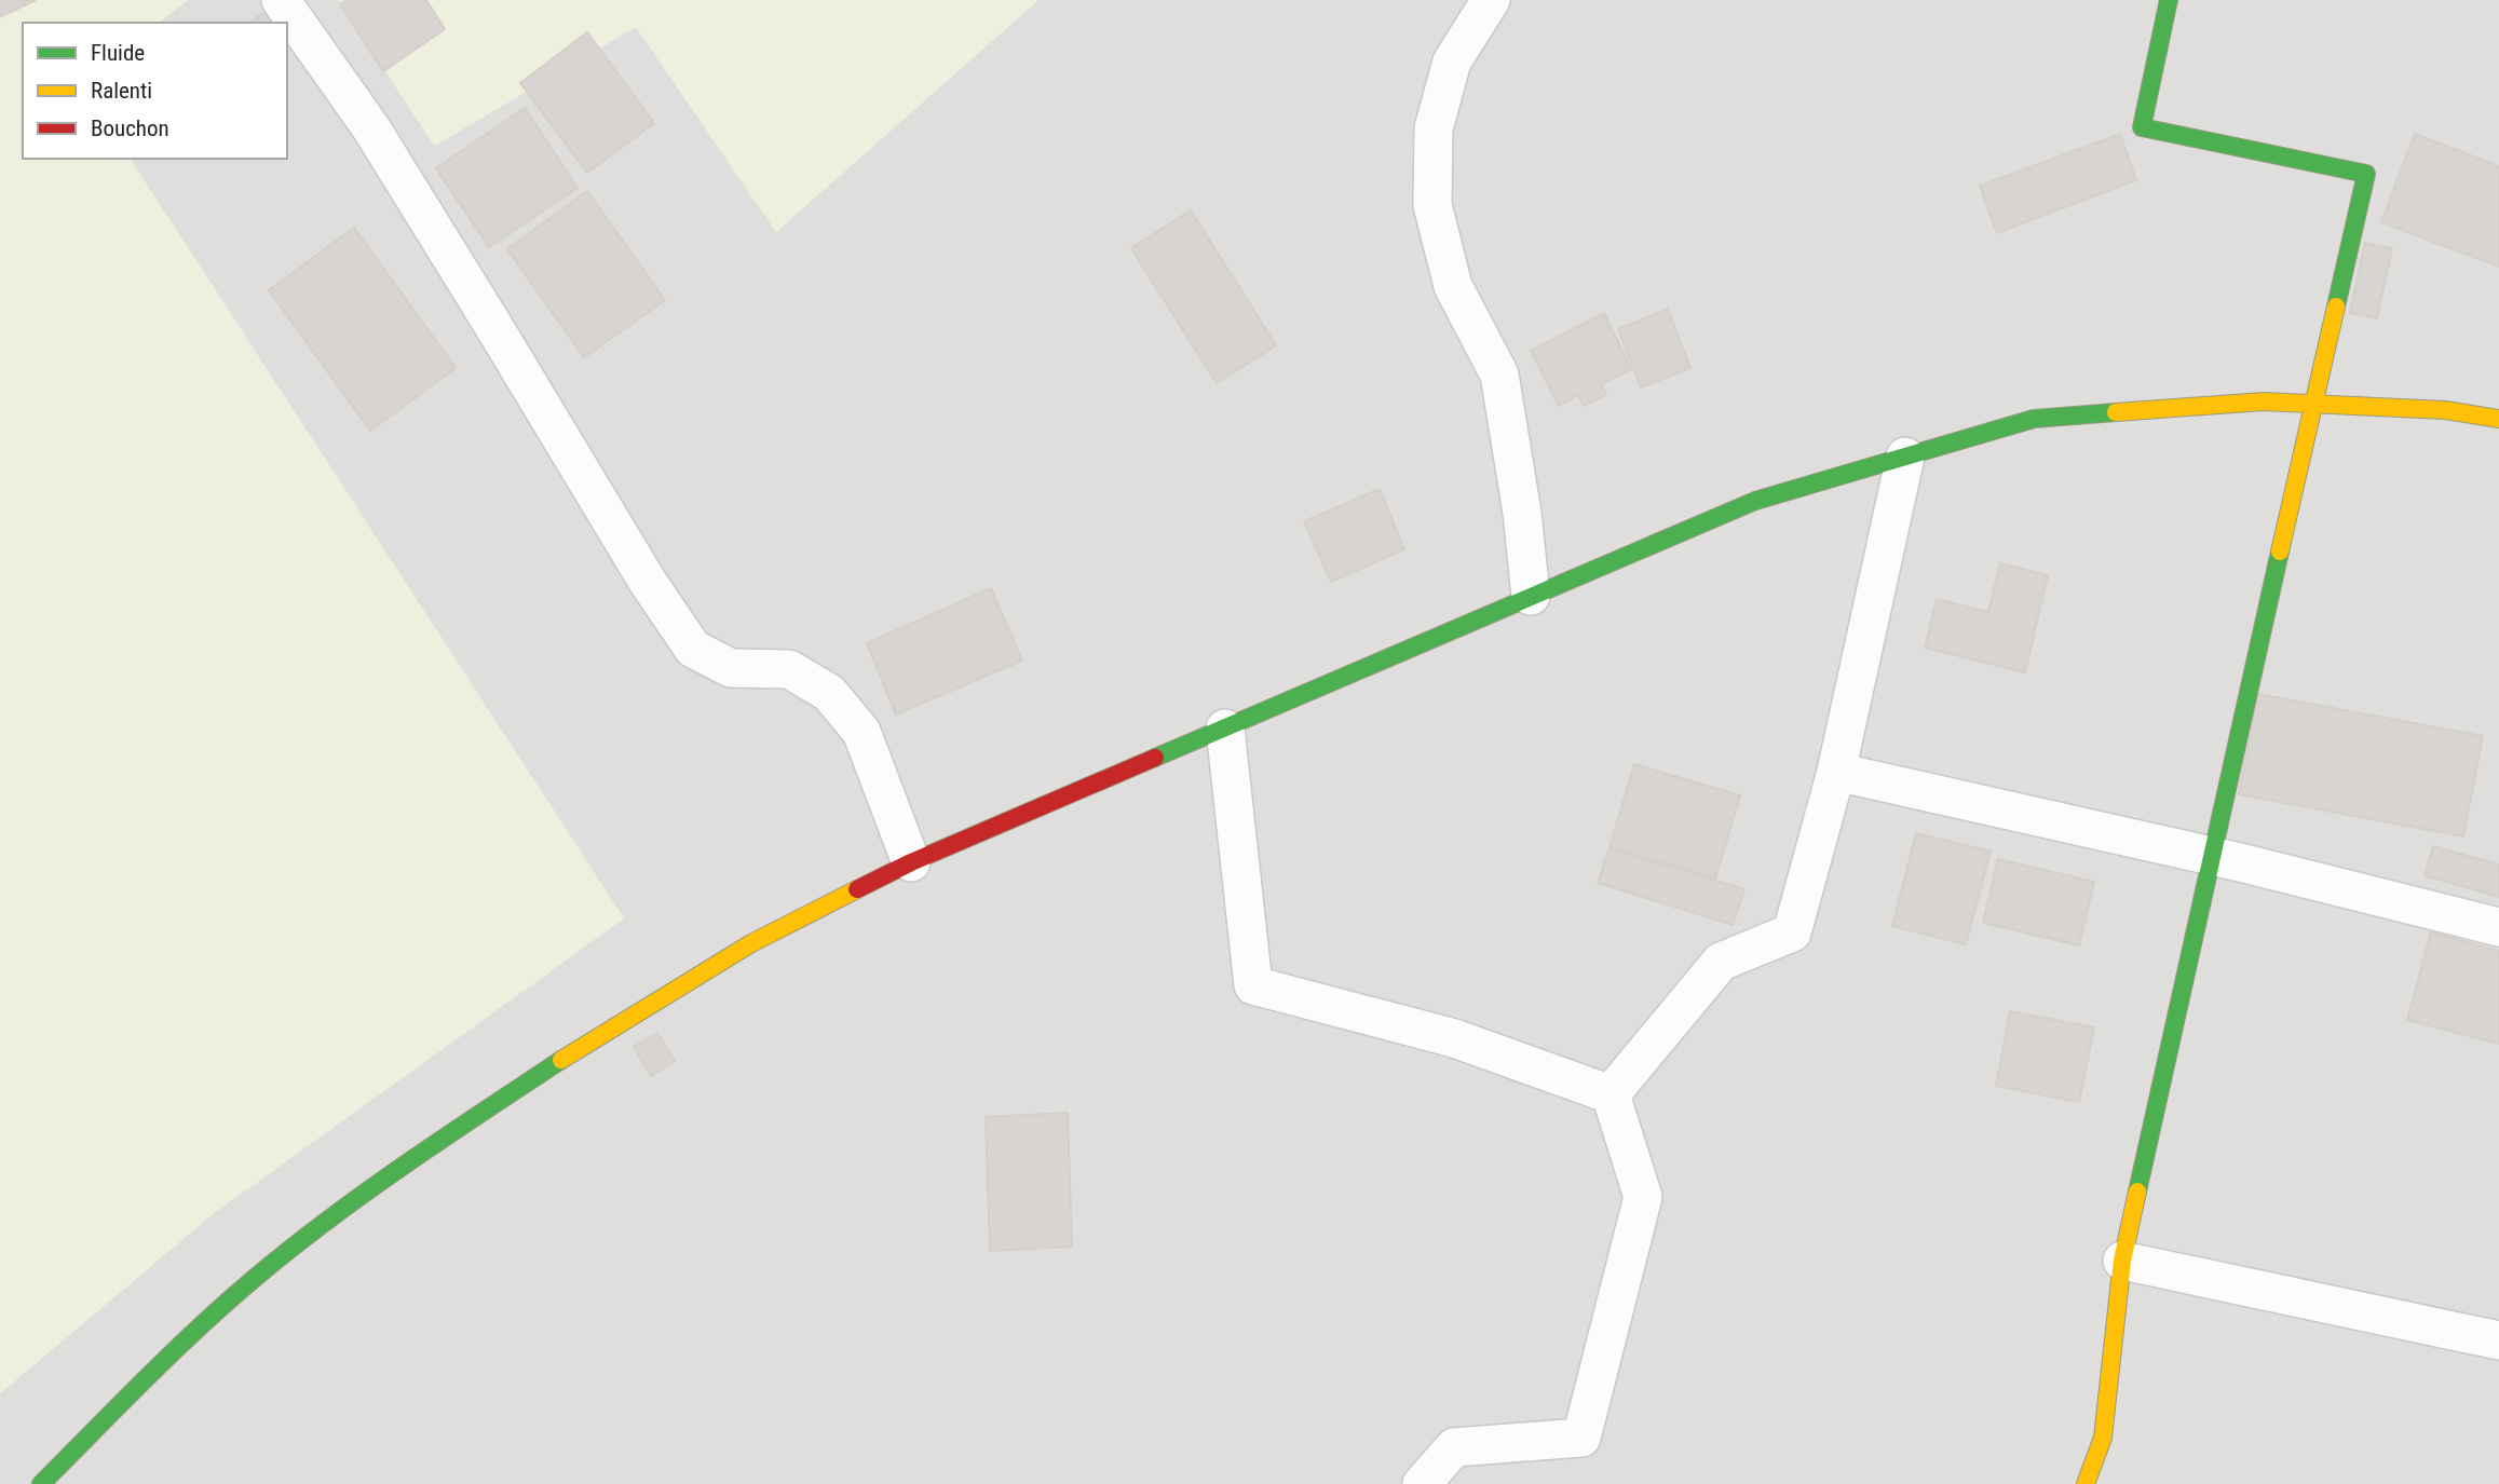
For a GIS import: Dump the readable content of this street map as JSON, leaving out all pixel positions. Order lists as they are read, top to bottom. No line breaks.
{"legend":["Fluide","Ralenti","Bouchon"]}
